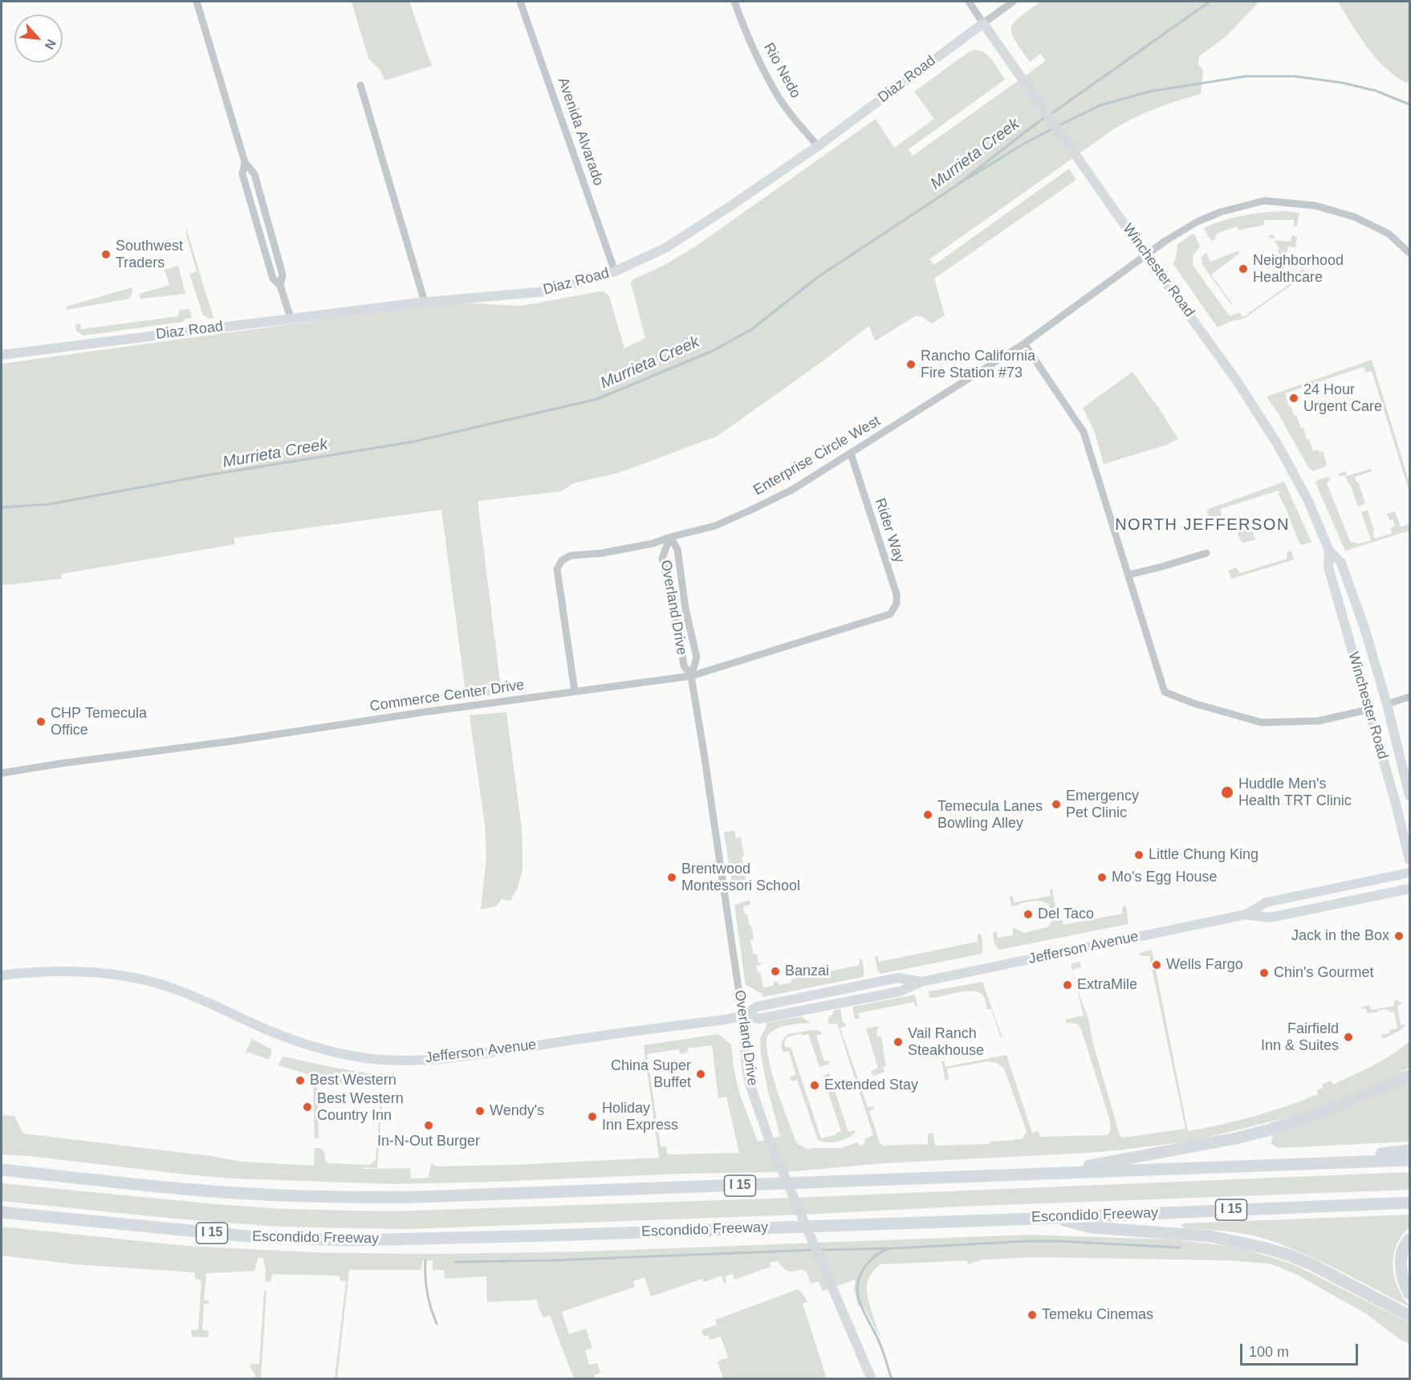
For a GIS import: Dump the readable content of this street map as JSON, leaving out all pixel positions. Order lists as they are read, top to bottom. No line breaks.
{"streets":{"highway":["I 15","Escondido Freeway"],"main road":["Diaz Road","Winchester Road","Overland Drive","Jefferson Avenue"],"street":["Rio Nedo","Avenida Alvarado","Enterprise Circle West","Rider Way","Commerce Center Drive"]},"crossings":[["Rio Nedo","Diaz Road"],["Diaz Road","Avenida Alvarado"],["Diaz Road","Winchester Road"],["Winchester Road","Enterprise Circle West"],["Enterprise Circle West","Rider Way"],["Enterprise Circle West","Overland Drive"],["Enterprise Circle West","Commerce Center Drive"],["Rider Way","Commerce Center Drive"],["Overland Drive","Commerce Center Drive"],["Overland Drive","Jefferson Avenue"]],"districts":["NORTH JEFFERSON"],"water":["Murrieta Creek"],"places":["Southwest Traders","Neighborhood Healthcare","Rancho California Fire Station #73","24 Hour Urgent Care","CHP Temecula Office","Huddle Men's Health TRT Clinic","Emergency Pet Clinic","Temecula Lanes Bowling Alley","Little Chung King","Brentwood Montessori School","Mo's Egg House","Del Taco","Jack in the Box","Wells Fargo","Banzai","Chin's Gourmet","ExtraMile","Fairfield Inn & Suites","Vail Ranch Steakhouse","China Super Buffet","Best Western","Extended Stay","Best Western Country Inn","Wendy's","Holiday Inn Express","In-N-Out Burger","Temeku Cinemas"],"scale_bar":"100 m","north":"bottom right"}
